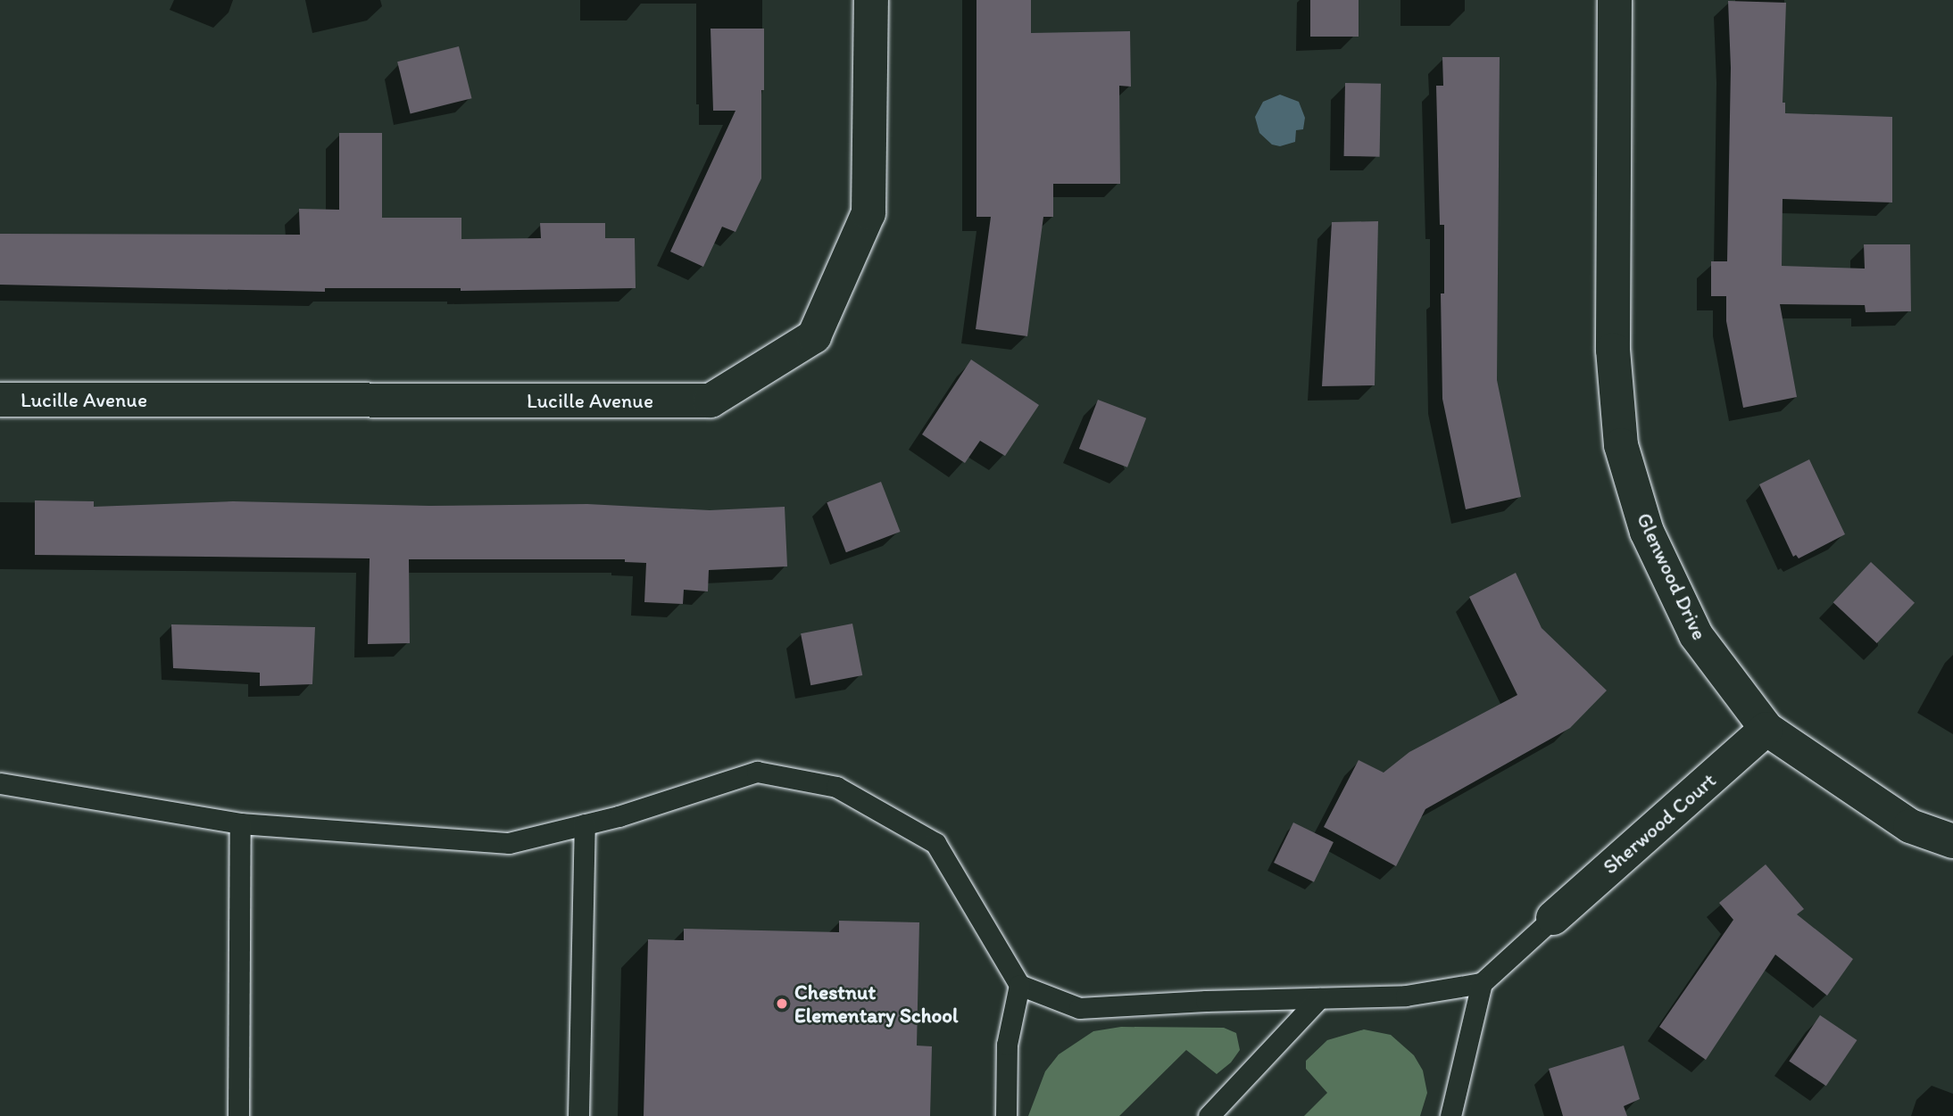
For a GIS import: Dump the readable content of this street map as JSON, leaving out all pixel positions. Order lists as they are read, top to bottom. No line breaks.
{"streets":{"street":["Lucille Avenue","Glenwood Drive","Sherwood Court"]},"crossings":[["Glenwood Drive","Sherwood Court"]],"places":["Chestnut Elementary School"]}
